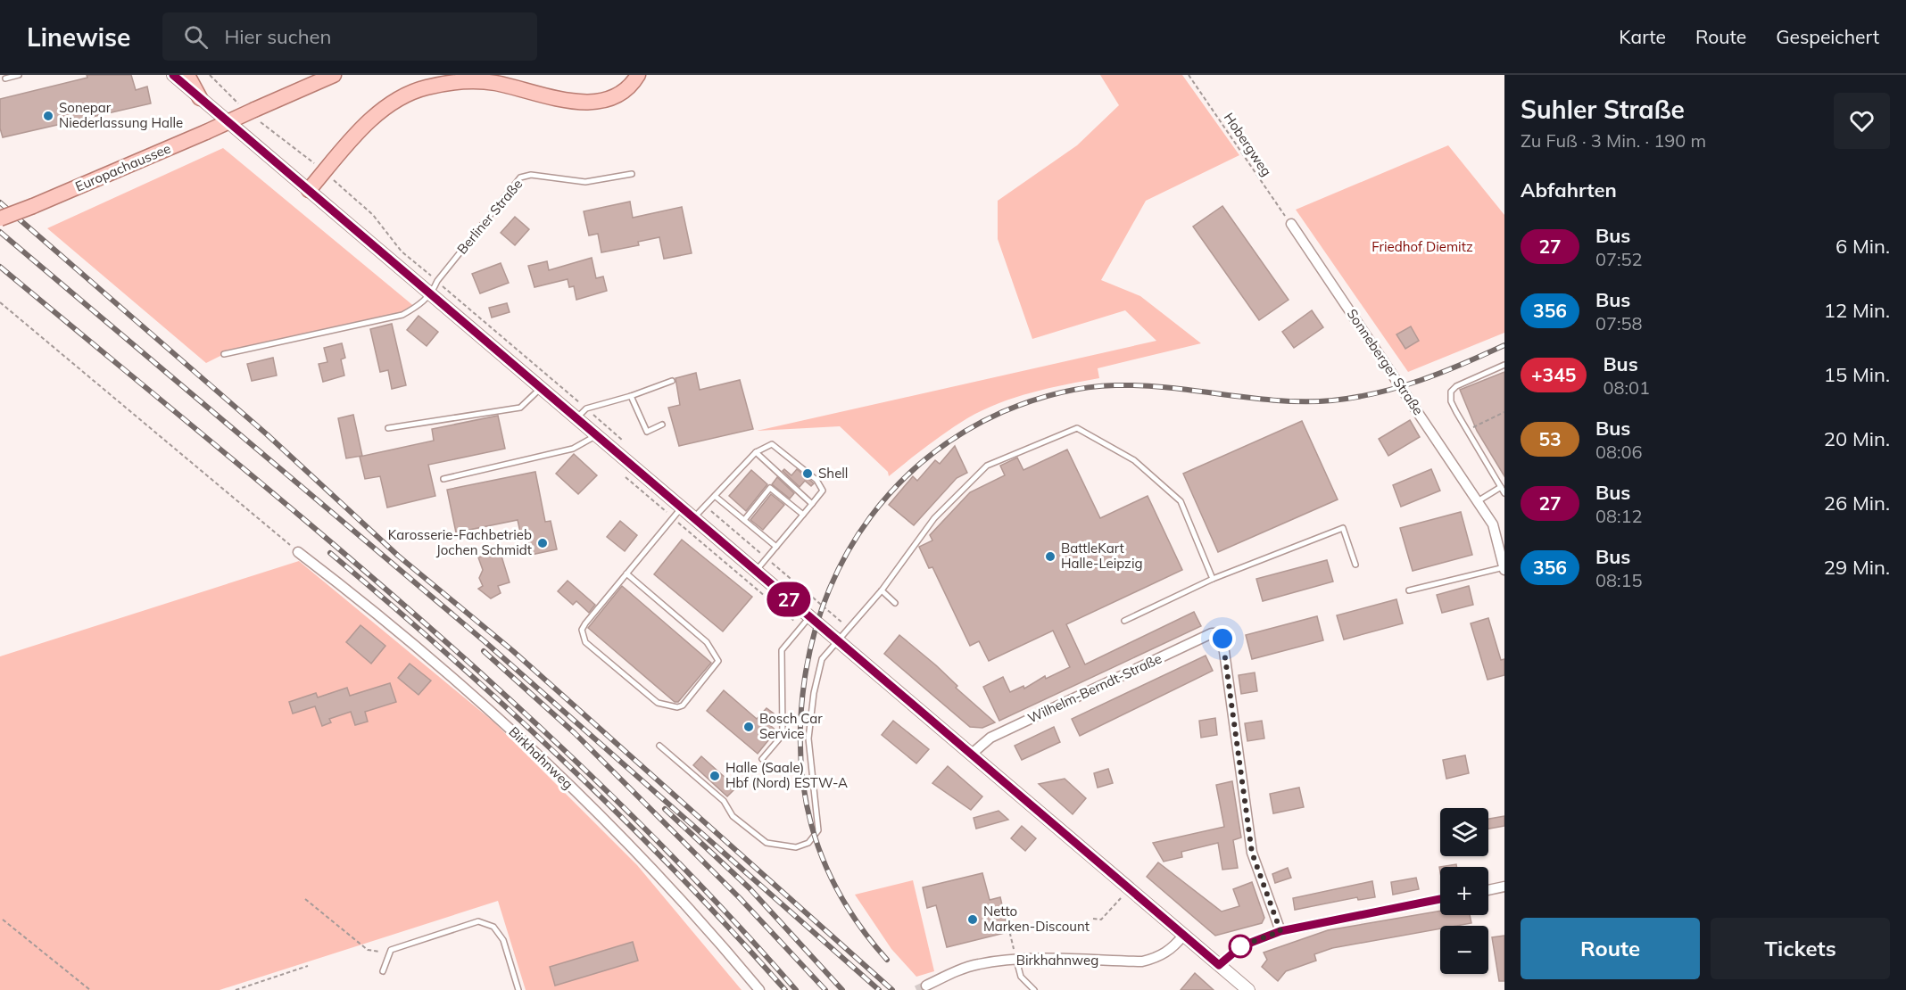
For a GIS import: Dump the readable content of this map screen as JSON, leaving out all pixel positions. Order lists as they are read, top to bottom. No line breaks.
{"streets":{"main road":["Europachaussee"],"street":["Sonneberger Straße","Wilhelm-Berndt-Straße","Birkhahnweg"],"lane":["Berliner Straße"],"path":["Hobergweg"]},"crossings":[["Hobergweg","Sonneberger Straße"]],"parks":["Friedhof Diemitz"],"places":["Sonepar Niederlassung Halle","Shell","Karosserie-Fachbetrieb Jochen Schmidt","BattleKart Halle-Leipzig","Bosch Car Service","Halle (Saale) Hbf (Nord) ESTW-A","Netto Marken-Discount"],"lines":["bus line 27"],"page":{"header":"Linewise","search":"Hier suchen","nav":["Karte","Route","Gespeichert"],"on_map":"27","heading":[["Suhler Straße","Zu Fuß · 3 Min. · 190 m"],"Abfahrten"],"list":[{"mark":"27","name":"Bus","note":"07:52","value":"6 Min."},{"mark":"356","name":"Bus","note":"07:58","value":"12 Min."},{"mark":"+345","name":"Bus","note":"08:01","value":"15 Min."},{"mark":"53","name":"Bus","note":"08:06","value":"20 Min."},{"mark":"27","name":"Bus","note":"08:12","value":"26 Min."},{"mark":"356","name":"Bus","note":"08:15","value":"29 Min."}],"map_buttons":["+","−"],"buttons":["Route","Tickets"]}}
